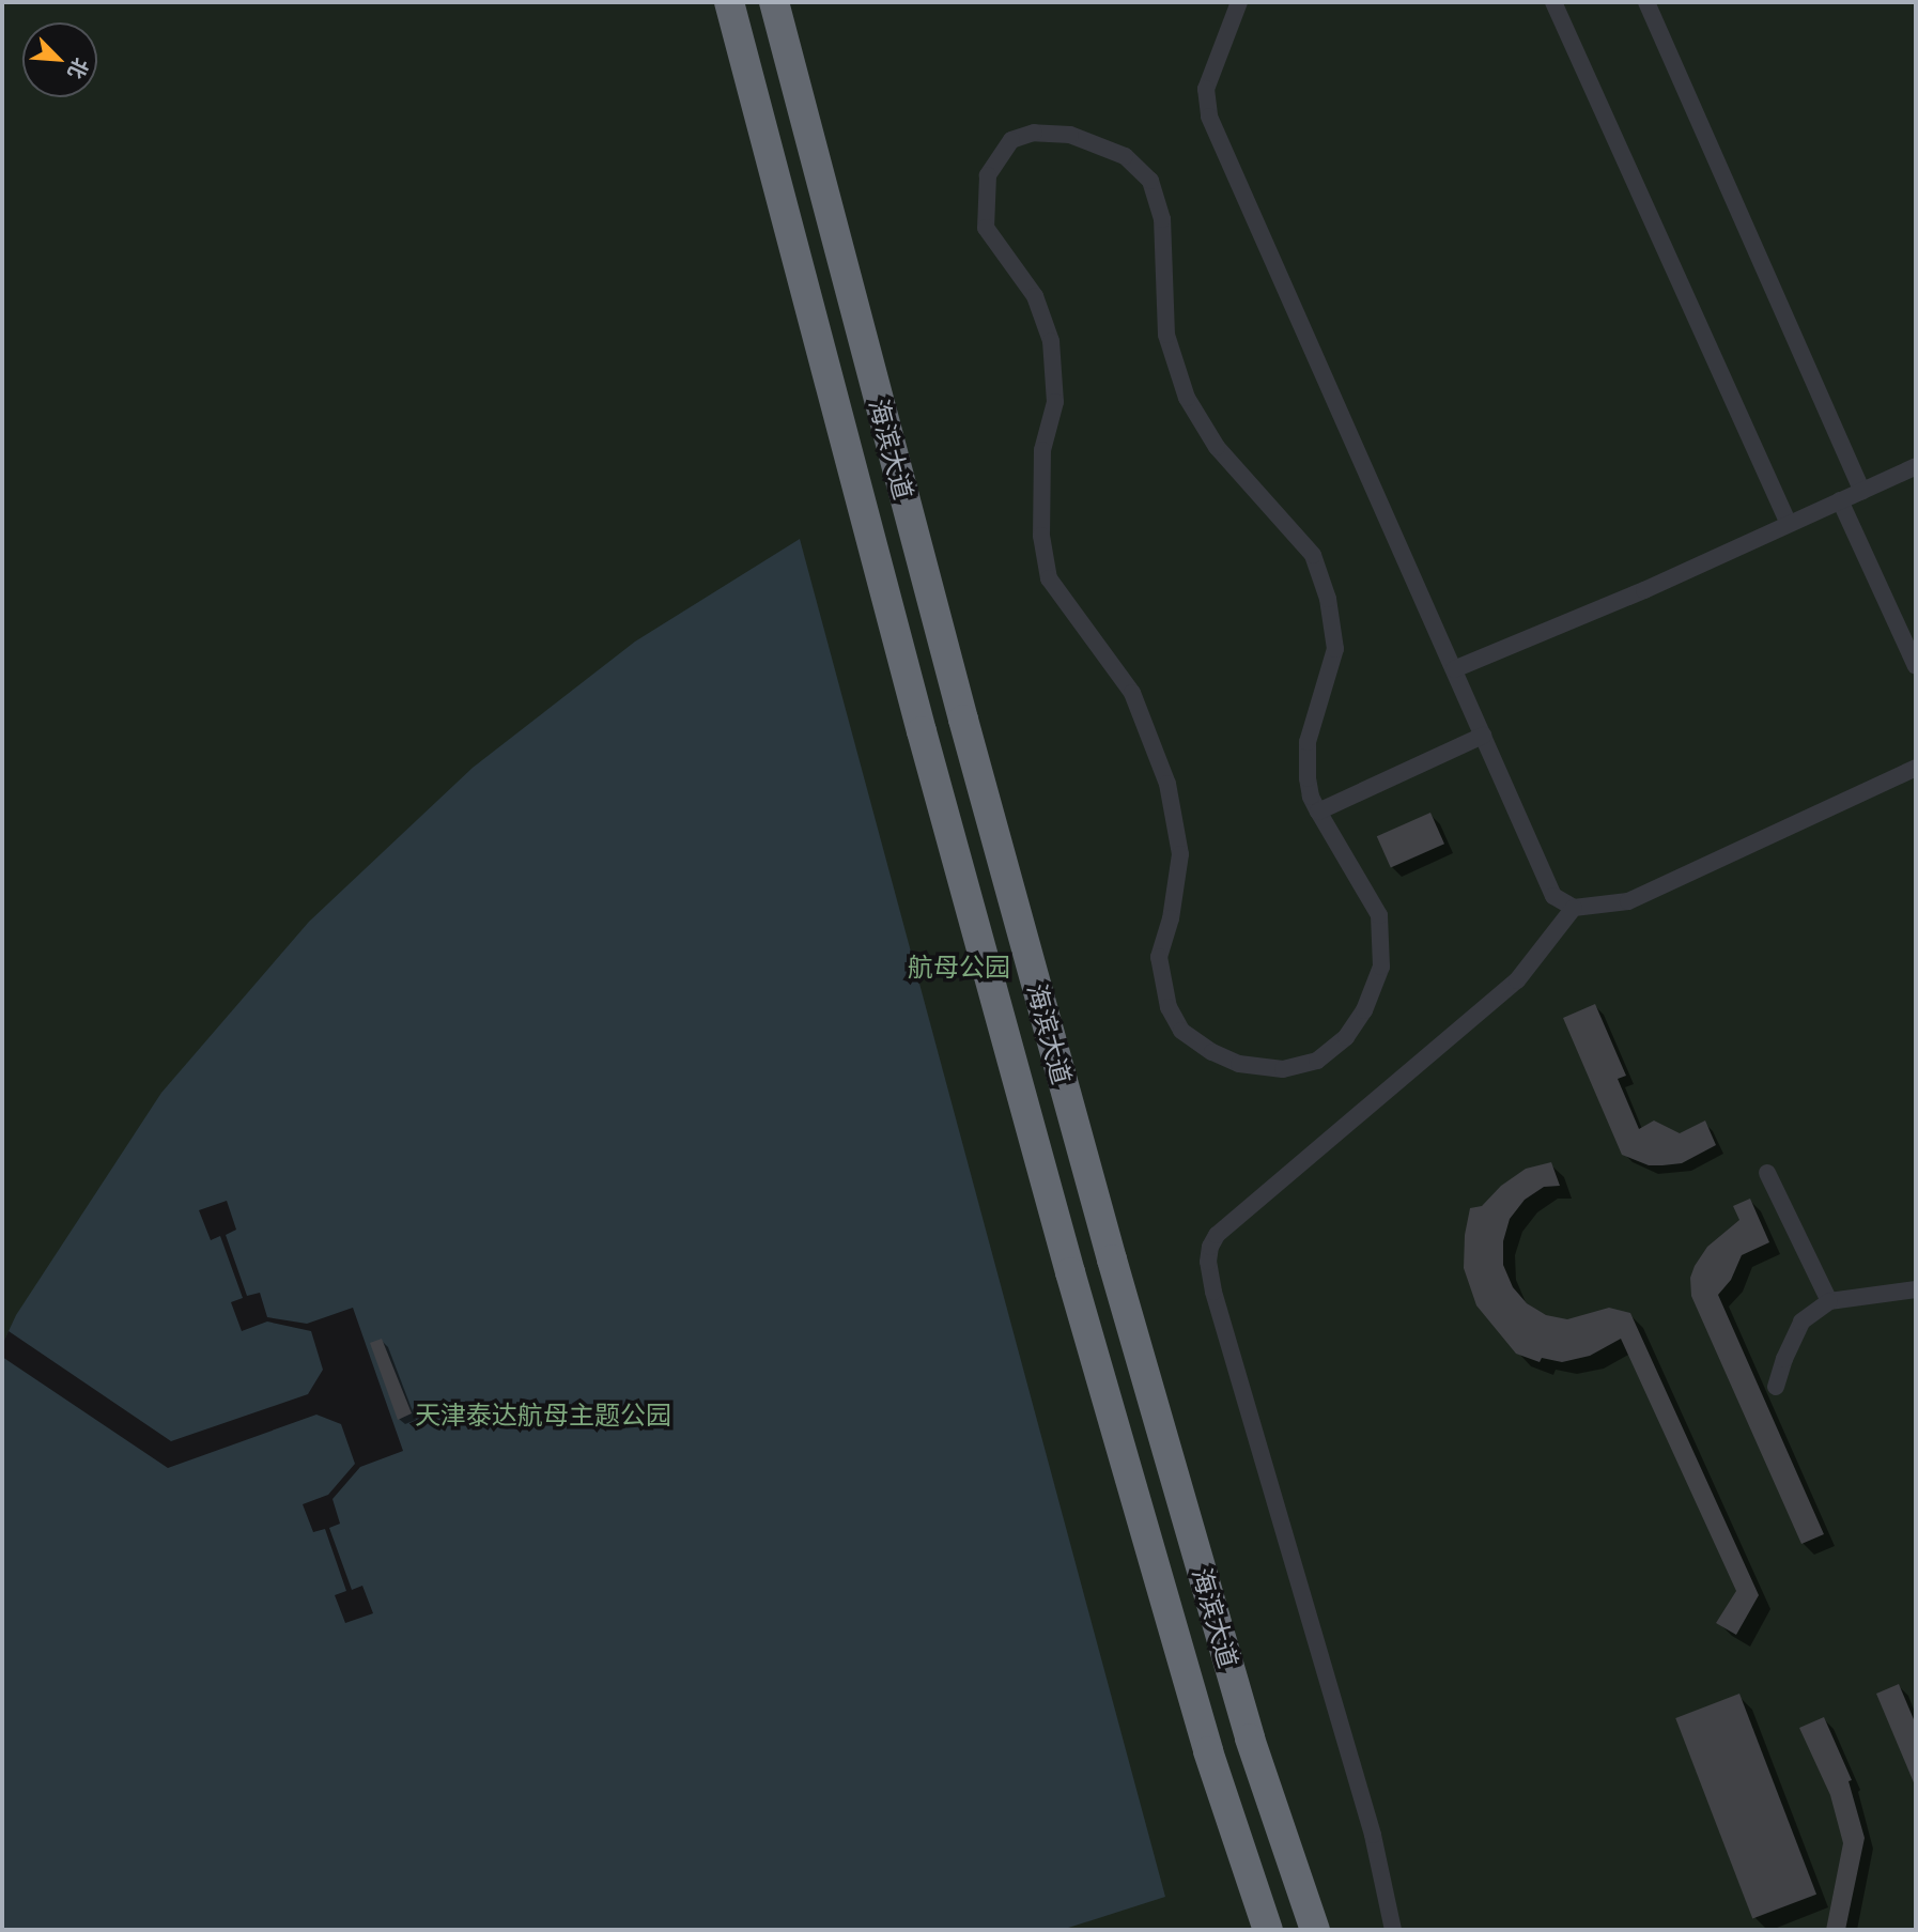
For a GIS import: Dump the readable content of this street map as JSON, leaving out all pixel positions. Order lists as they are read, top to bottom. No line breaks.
{"streets":{"highway":["海滨大道"]},"parks":["航母公园","天津泰达航母主题公园"],"north":"bottom right"}
